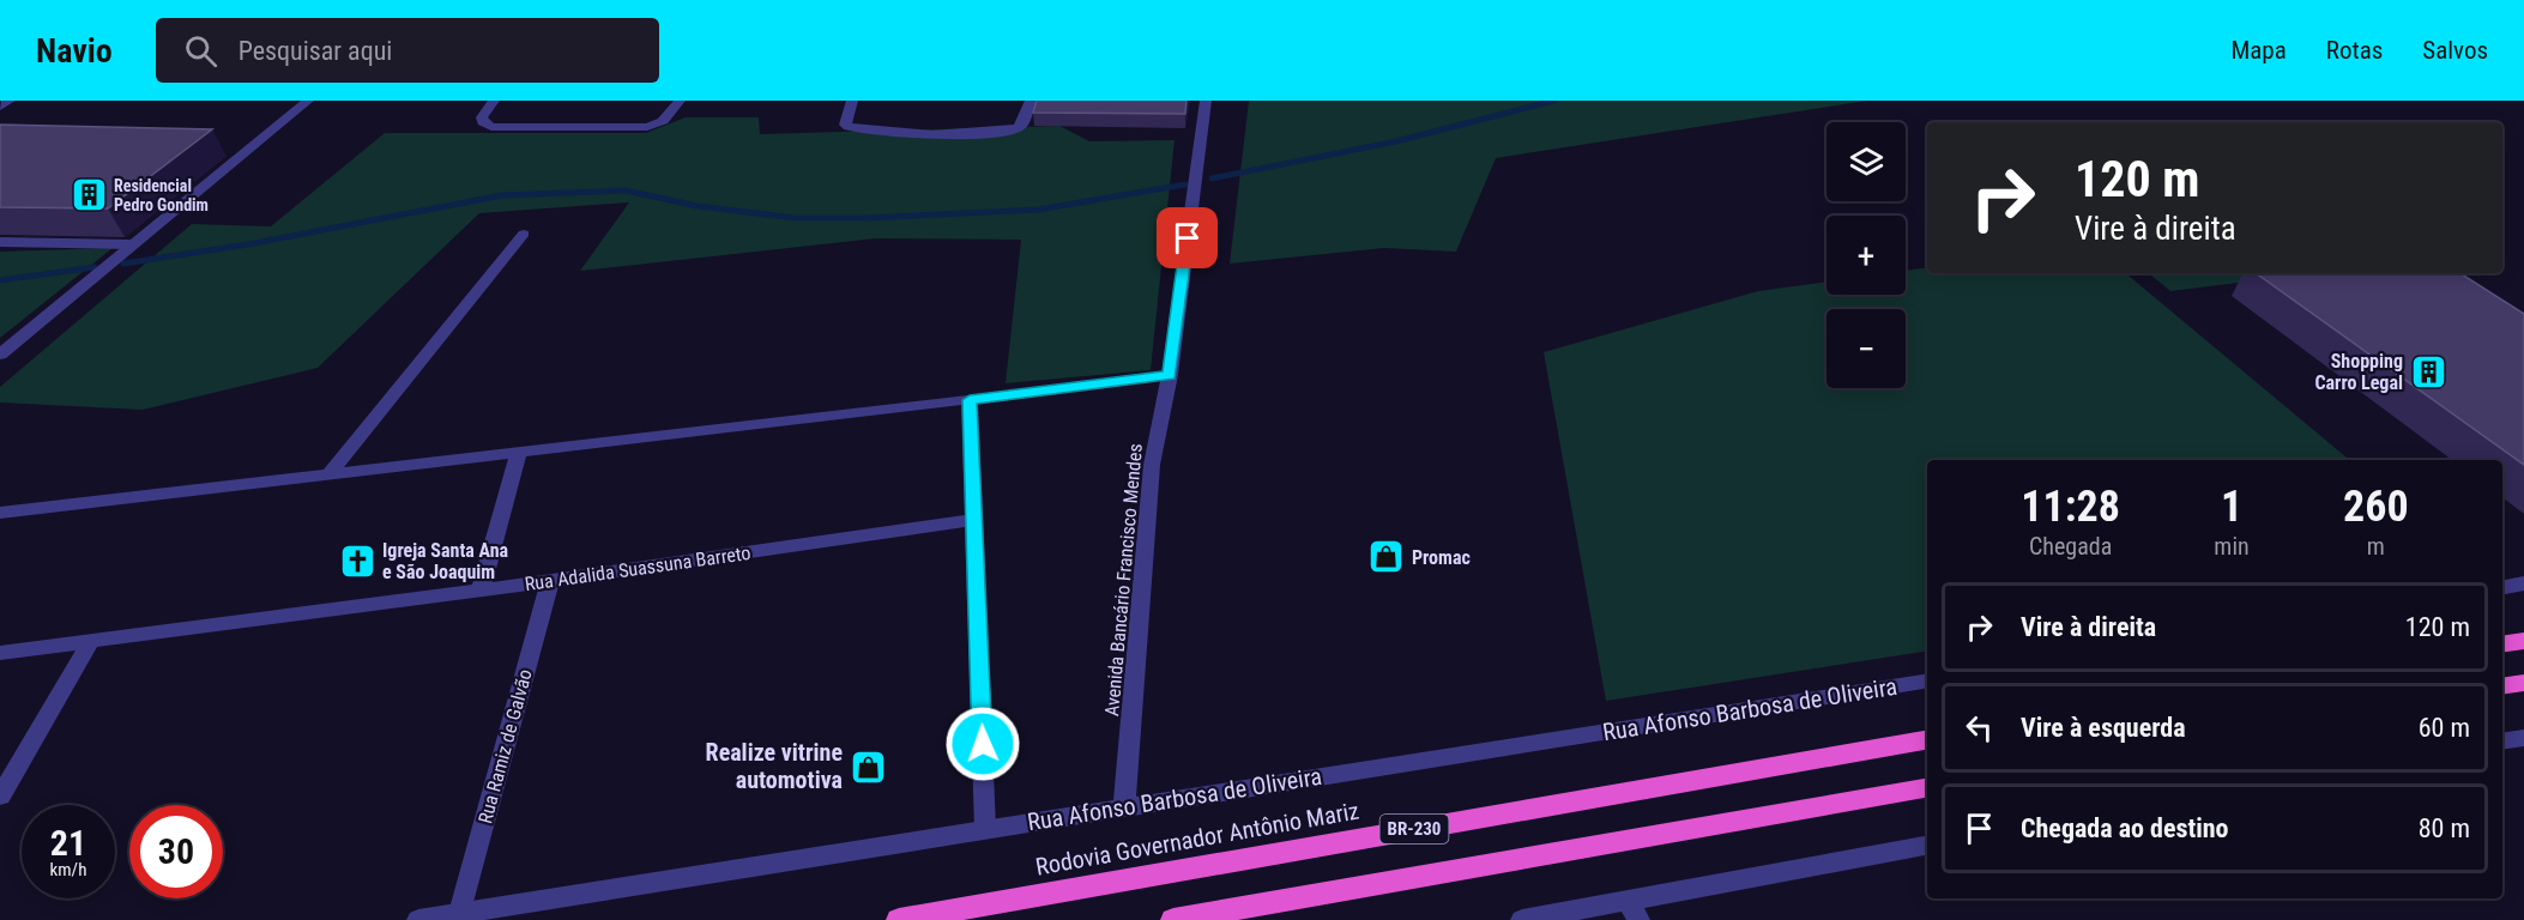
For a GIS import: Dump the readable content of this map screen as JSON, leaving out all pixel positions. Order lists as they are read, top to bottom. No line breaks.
{"streets":{"highway":["BR-230","Rodovia Governador Antônio Mariz"],"street":["Rua Adalida Suassuna Barreto","Avenida Bancário Francisco Mendes","Rua Afonso Barbosa de Oliveira","Rua Ramiz de Galvão"]},"crossings":[["Rua Adalida Suassuna Barreto","Rua Ramiz de Galvão"],["Avenida Bancário Francisco Mendes","Rua Afonso Barbosa de Oliveira"],["Rua Afonso Barbosa de Oliveira","Rua Ramiz de Galvão"]],"places":{"building":["Residencial Pedro Gondim","Shopping Carro Legal"],"shop":["Promac","Realize vitrine automotiva"],"church":["Igreja Santa Ana e São Joaquim"]},"page":{"header":"Navio","search":"Pesquisar aqui","nav":["Mapa","Rotas","Salvos"],"map_buttons":["+","−"],"turn":["120 m","Vire à direita"],"eta":["11:28","Chegada","1","min","260","m"],"list":[{"name":"Vire à direita","value":"120 m"},{"name":"Vire à esquerda","value":"60 m"},{"name":"Chegada ao destino","value":"80 m"}],"speed":"21 km/h","limit":"30"}}
